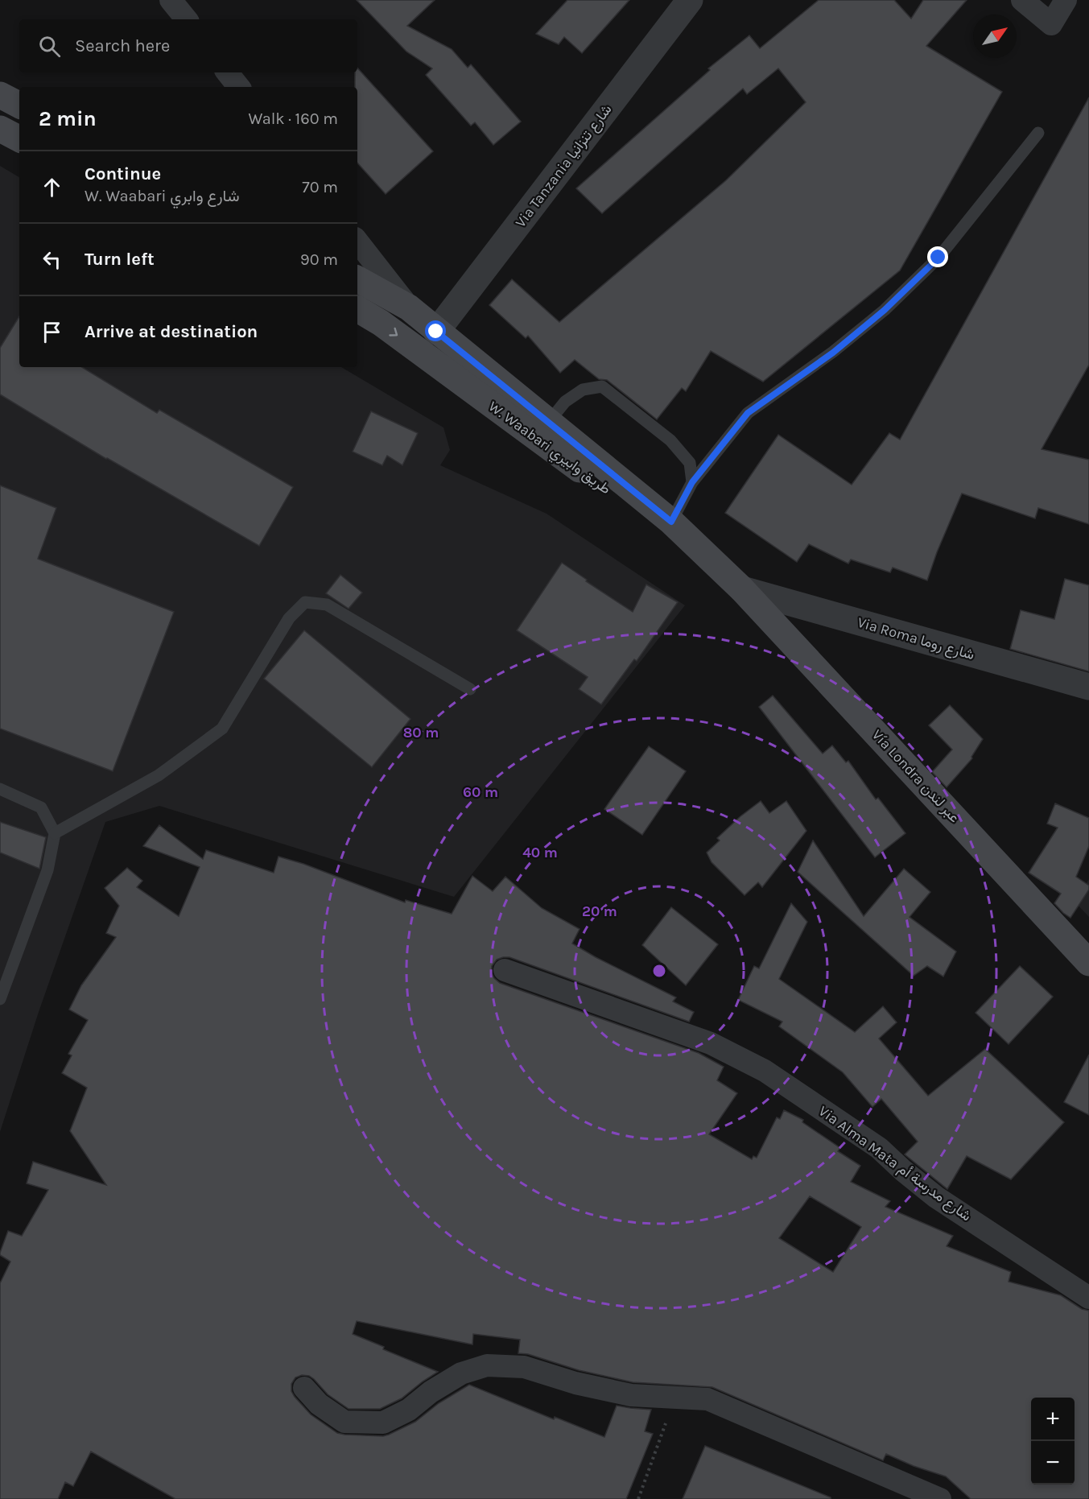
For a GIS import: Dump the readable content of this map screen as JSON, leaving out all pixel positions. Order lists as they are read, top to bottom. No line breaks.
{"streets":{"main road":["W. Waabari طريق وابيري","Vía Londra عبر لندن"],"street":["Via Tanzania شارع تنزانيا","Via Roma شارع روما","Via Alma Mata شارع مدرسة أم"]},"crossings":[["W. Waabari طريق وابيري","Via Roma شارع روما"],["W. Waabari طريق وابيري","Vía Londra عبر لندن"],["Via Roma شارع روما","Vía Londra عبر لندن"]],"north":"top right","page":{"search":"Search here","heading":["2 min","Walk · 160 m"],"list":[["Continue","W. Waabari شارع وابري","70 m"],["Turn left","90 m"],"Arrive at destination"],"map_buttons":["+","−"]},"rings":["80 m","60 m","40 m","20 m"]}
